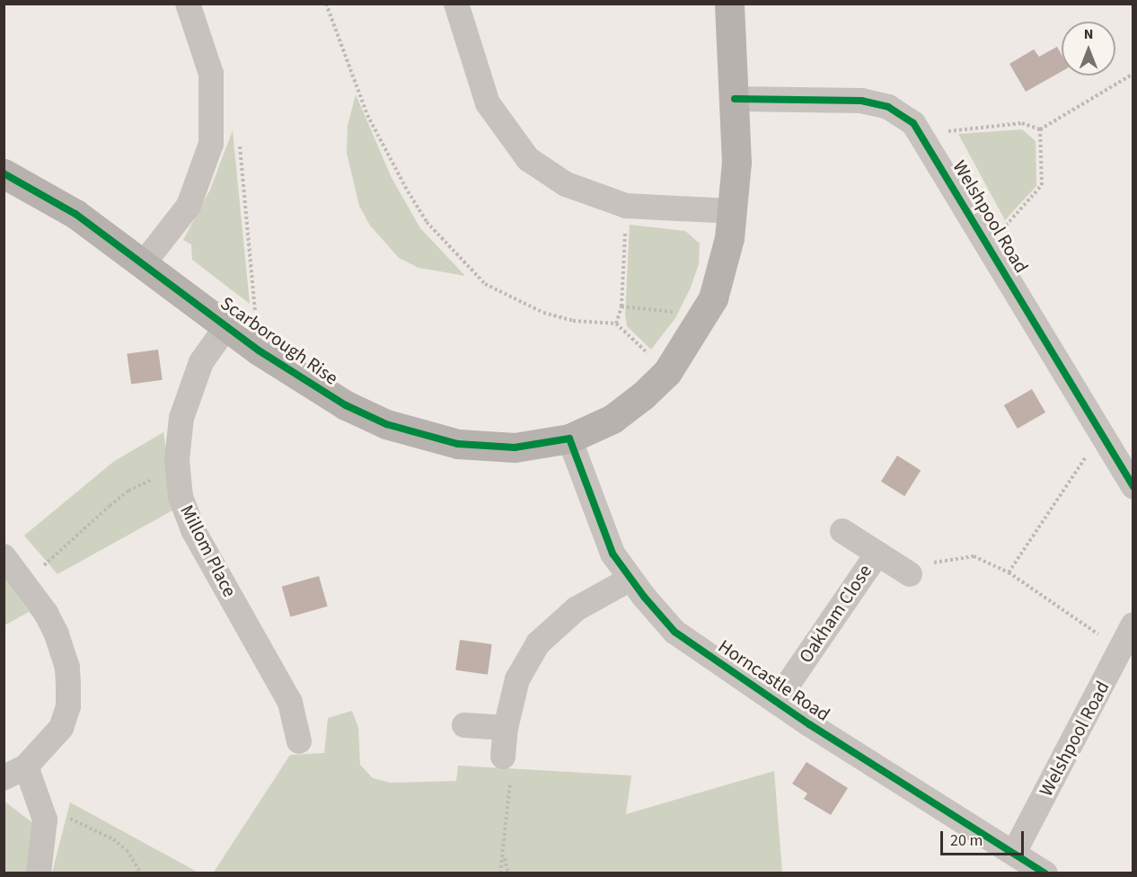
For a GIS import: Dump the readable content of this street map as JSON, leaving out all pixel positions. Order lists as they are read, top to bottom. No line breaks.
{"streets":{"street":["Welshpool Road","Scarborough Rise","Millom Place","Oakham Close","Horncastle Road"]},"crossings":[["Welshpool Road","Scarborough Rise"],["Welshpool Road","Horncastle Road"],["Scarborough Rise","Millom Place"],["Scarborough Rise","Horncastle Road"],["Oakham Close","Horncastle Road"]],"scale_bar":"20 m","north":"top"}
